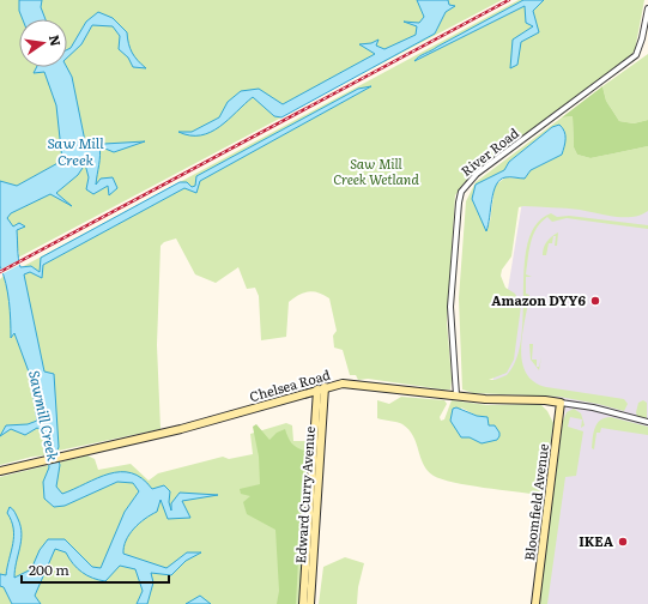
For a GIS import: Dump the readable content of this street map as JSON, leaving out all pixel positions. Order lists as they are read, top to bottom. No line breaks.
{"streets":{"street":["River Road","Chelsea Road","Edward Curry Avenue","Bloomfield Avenue"]},"crossings":[["River Road","Chelsea Road"],["Chelsea Road","Edward Curry Avenue"],["Chelsea Road","Bloomfield Avenue"]],"water":["Saw Mill Creek","Sawmill Creek"],"parks":["Saw Mill Creek Wetland"],"places":["Amazon DYY6","IKEA"],"scale_bar":"200 m","north":"right"}
